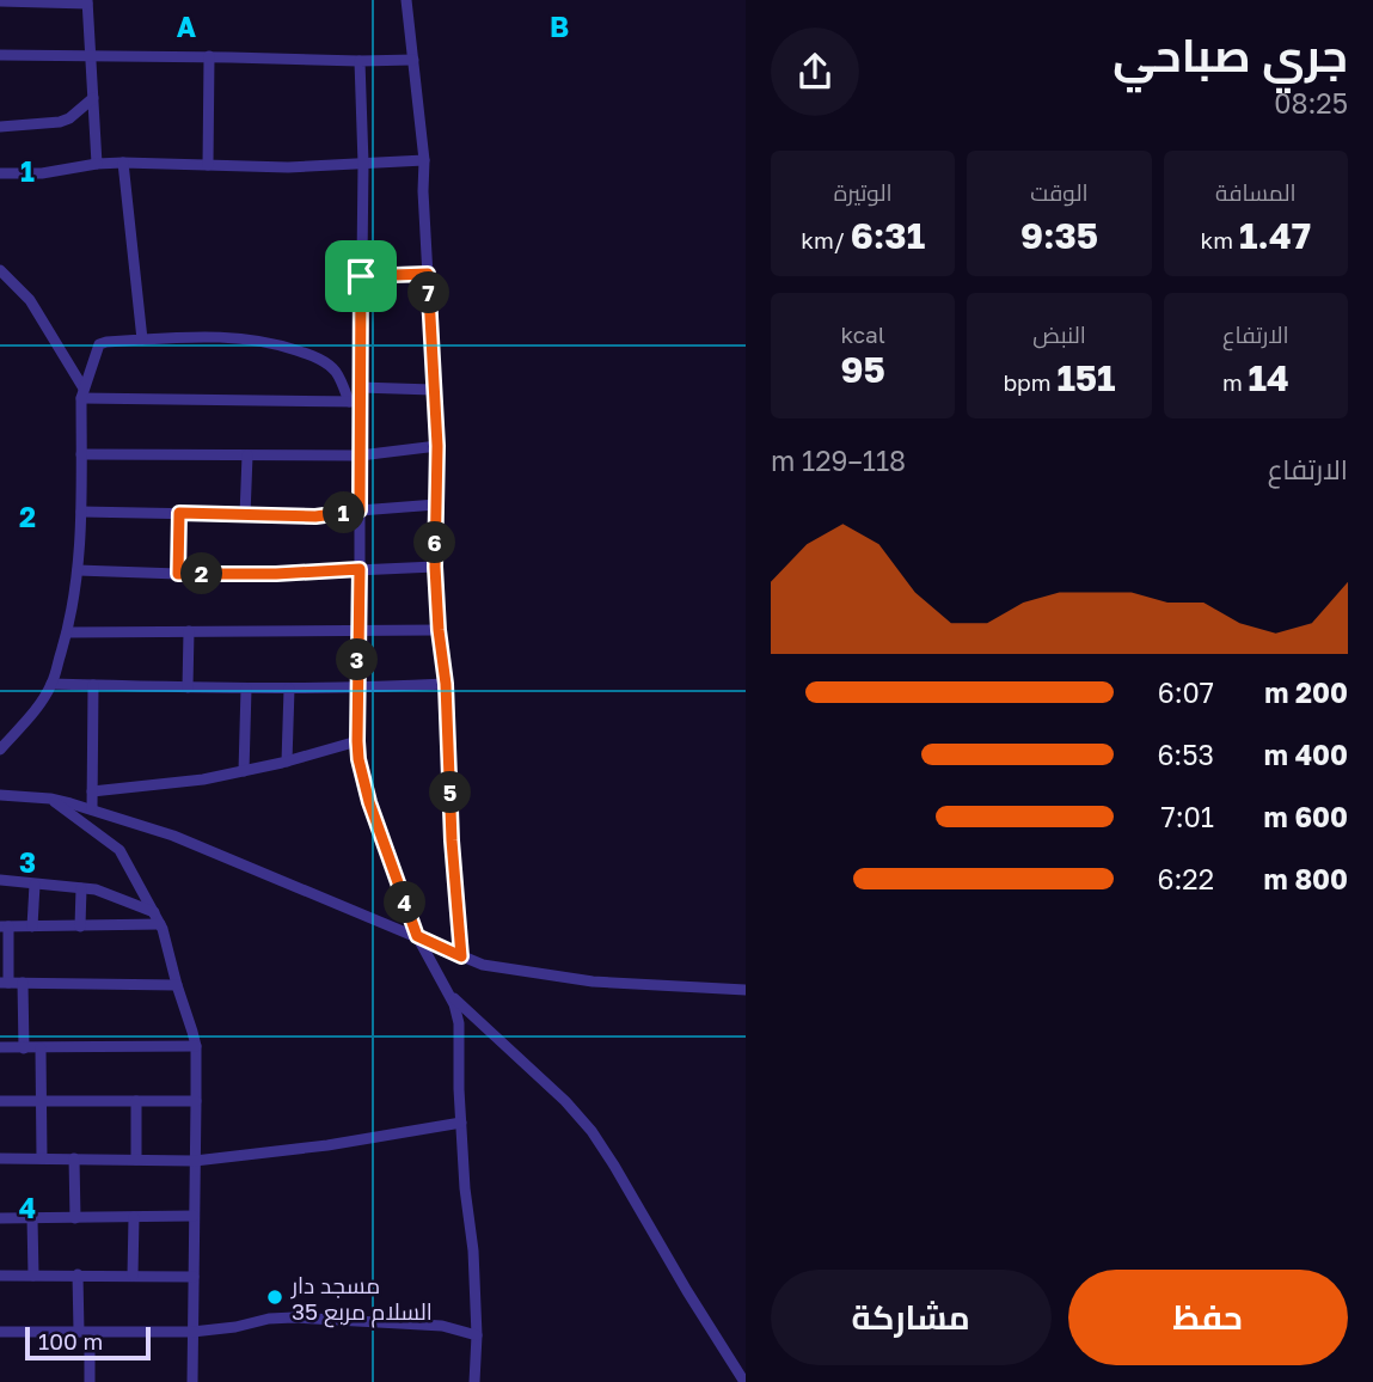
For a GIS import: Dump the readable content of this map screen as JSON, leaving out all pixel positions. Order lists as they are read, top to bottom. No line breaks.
{"places":["مسجد دار السلام مربع 35"],"scale_bar":"100 m","page":{"heading":["جري صباحي","08:25"],"stats":[["المسافة","1.47 km"],["الوقت","9:35"],["الوتيرة","6:31 /km"],["الارتفاع","14 m"],["النبض","151 bpm"],["kcal","95"]],"pins":["7","1","6","2","3","5","4"],"chart":["الارتفاع","118–129 m"],"list":[{"name":"200 m","note":"6:07"},{"name":"400 m","note":"6:53"},{"name":"600 m","note":"7:01"},{"name":"800 m","note":"6:22"}],"buttons":["حفظ","مشاركة"],"scale":"100 m"},"grid":{"columns":["A","B"],"rows":["1","2","3","4"]}}
